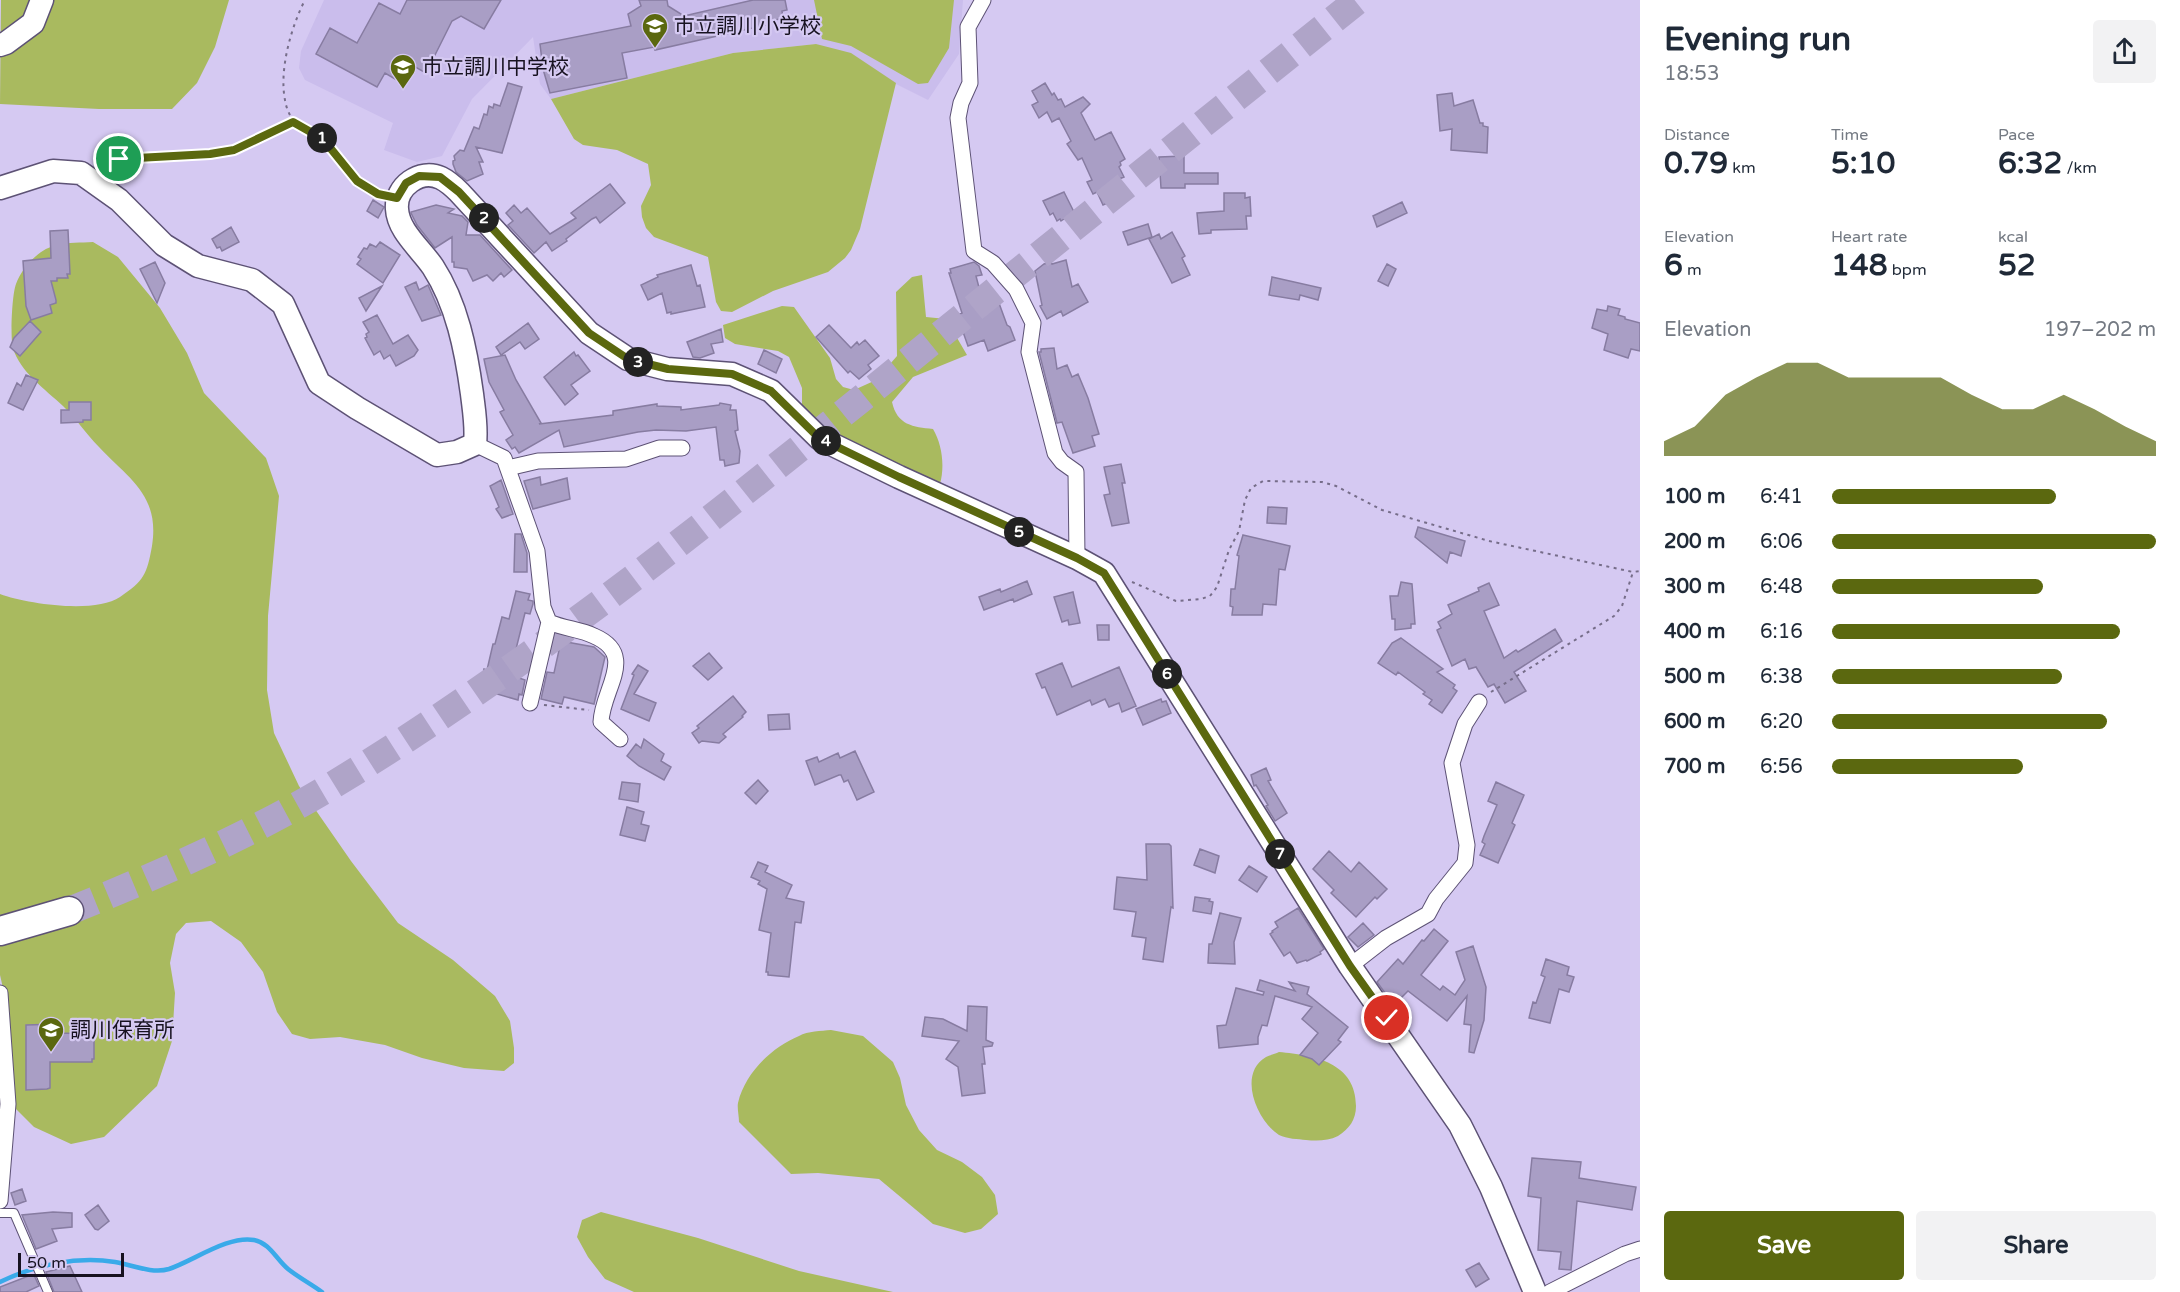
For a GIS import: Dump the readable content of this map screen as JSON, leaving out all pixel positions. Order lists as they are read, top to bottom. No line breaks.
{"places":{"school or university":["市立調川小学校","市立調川中学校","調川保育所"]},"scale_bar":"50 m","page":{"heading":["Evening run","18:53"],"stats":[["Distance","0.79 km"],["Time","5:10"],["Pace","6:32 /km"],["Elevation","6 m"],["Heart rate","148 bpm"],["kcal","52"]],"pins":["1","2","3","4","5","6","7"],"chart":["Elevation","197–202 m"],"list":[{"name":"100 m","note":"6:41"},{"name":"200 m","note":"6:06"},{"name":"300 m","note":"6:48"},{"name":"400 m","note":"6:16"},{"name":"500 m","note":"6:38"},{"name":"600 m","note":"6:20"},{"name":"700 m","note":"6:56"}],"buttons":["Save","Share"],"scale":"50 m"}}
